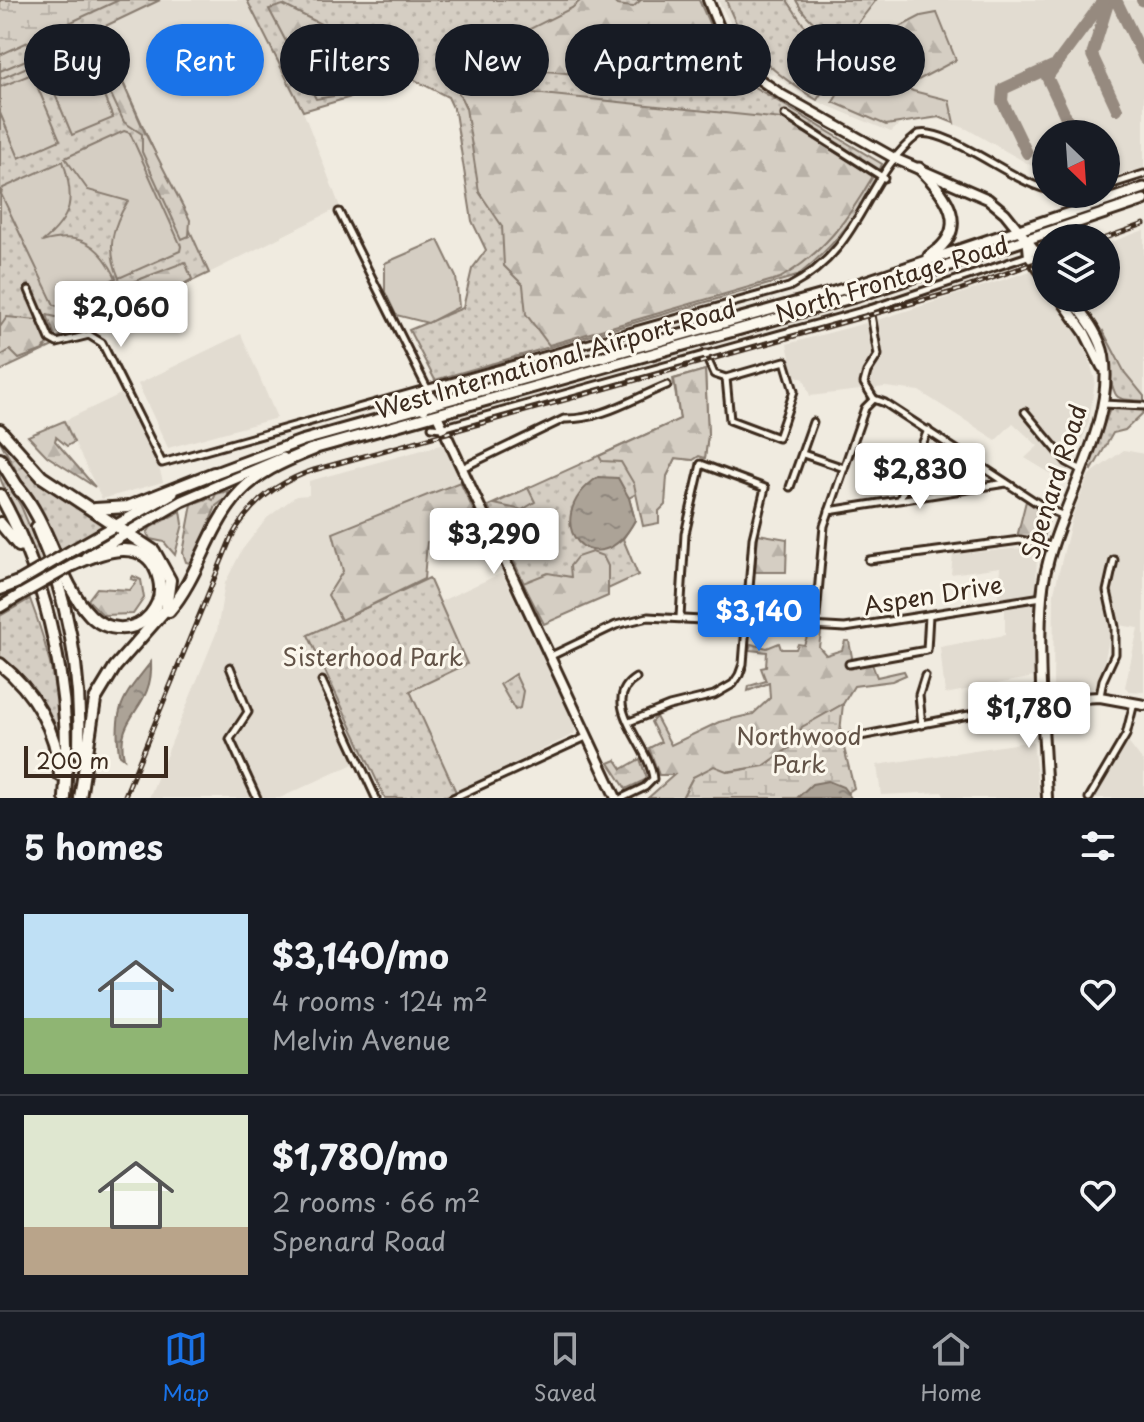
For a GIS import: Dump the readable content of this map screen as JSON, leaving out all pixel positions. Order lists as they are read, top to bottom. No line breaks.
{"streets":{"main road":["West International Airport Road","Spenard Road"],"street":["North Frontage Road","Aspen Drive"]},"crossings":[["North Frontage Road","West International Airport Road"],["Spenard Road","Aspen Drive"]],"parks":["Sisterhood Park","Northwood Park"],"scale_bar":"200 m","north":"bottom right","page":{"chip":["Buy","Rent","Filters","New","Apartment","House"],"price":["$2,060","$2,830","$3,290","$3,140","$1,780"],"scale":"200 m","heading":"5 homes","list":[{"name":"$3,140/mo","note":"4 rooms · 124 m² · Melvin Avenue"},{"name":"$1,780/mo","note":"2 rooms · 66 m² · Spenard Road"}],"tabs":["Map","Saved","Home"]}}
